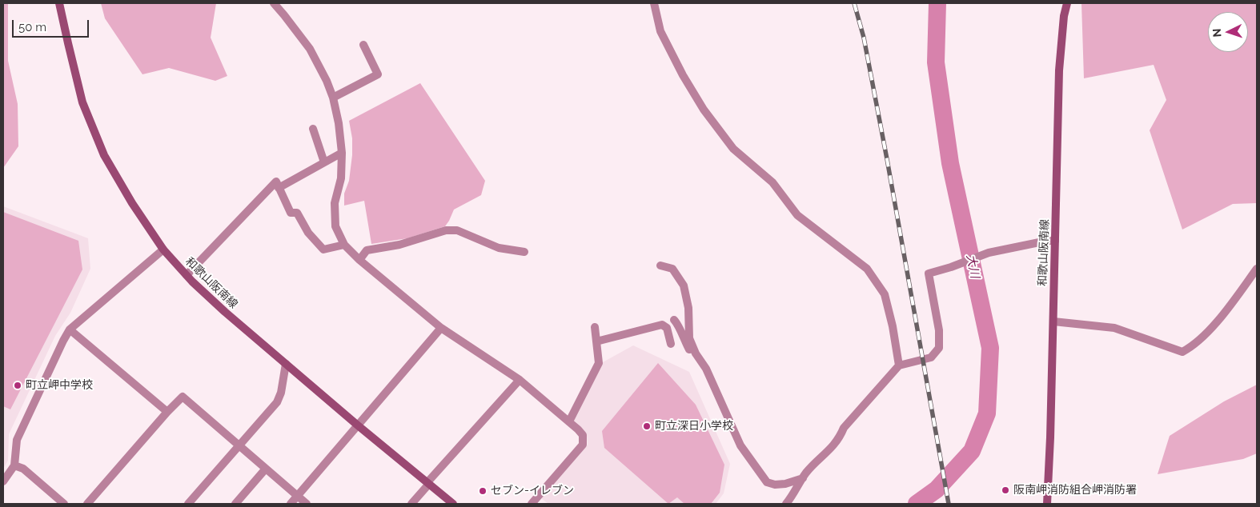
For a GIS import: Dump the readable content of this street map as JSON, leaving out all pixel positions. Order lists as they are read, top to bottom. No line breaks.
{"streets":{"main road":["和歌山阪南線"]},"water":["大川"],"places":["町立岬中学校","町立深日小学校","阪南岬消防組合岬消防署","セブン-イレブン"],"scale_bar":"50 m","north":"left"}
